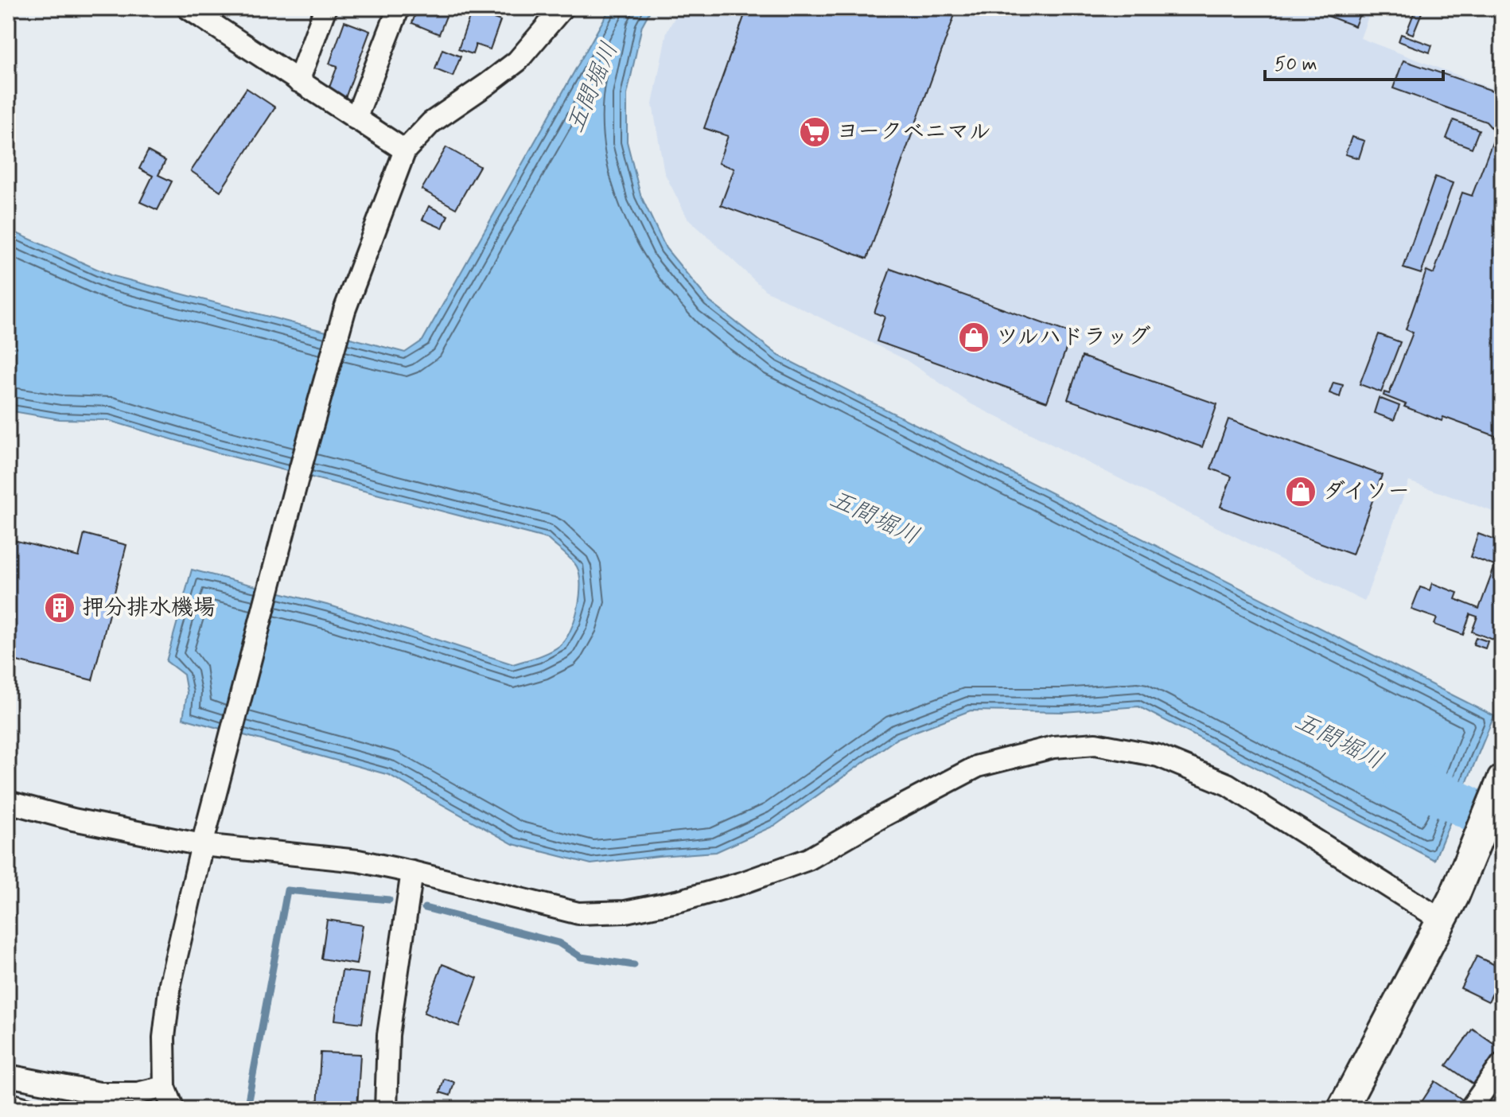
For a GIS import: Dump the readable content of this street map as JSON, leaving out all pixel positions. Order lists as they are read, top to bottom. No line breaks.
{"water":["五間堀川"],"places":{"supermarket":["ヨークベニマル"],"shop":["ツルハドラッグ","ダイソー"],"building":["押分排水機場"]},"scale_bar":"50 m"}
